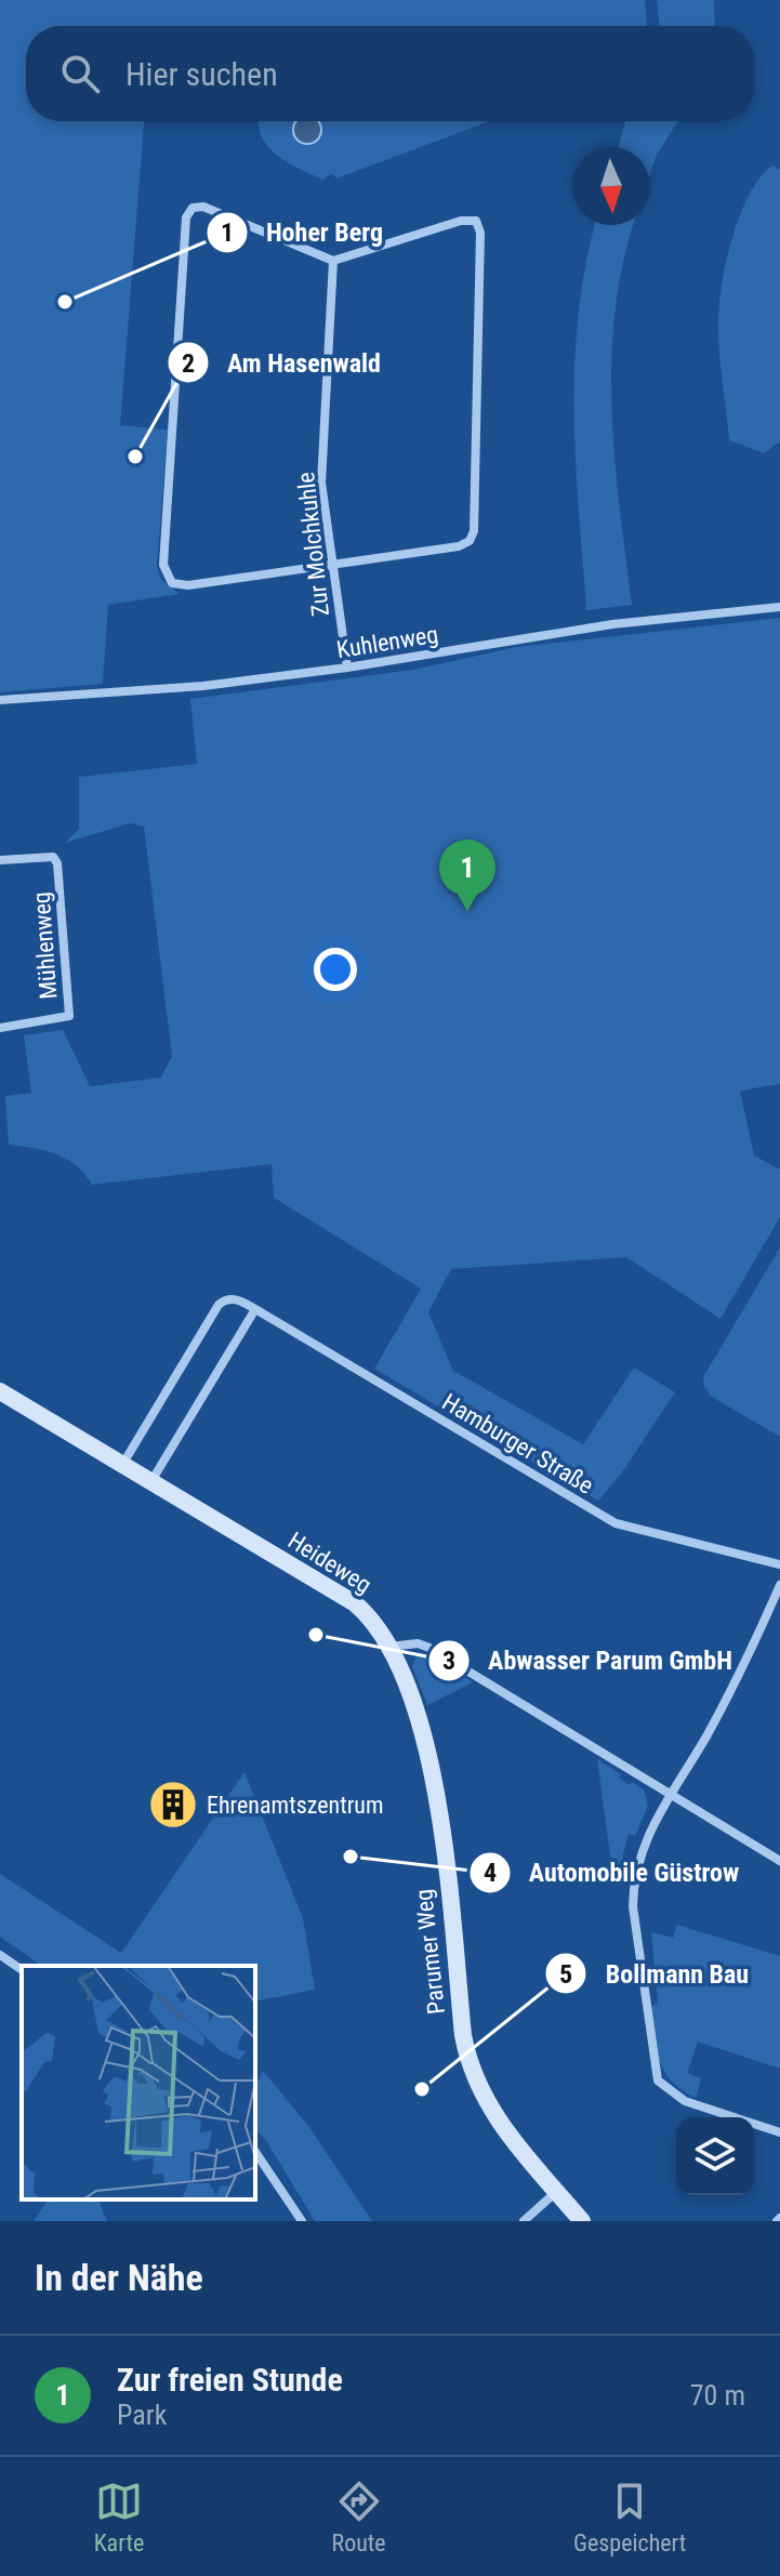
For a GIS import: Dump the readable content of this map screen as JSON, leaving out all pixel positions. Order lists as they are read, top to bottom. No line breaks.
{"streets":{"street":["Zur Molchkuhle","Kuhlenweg","Mühlenweg","Hamburger Straße","Heideweg","Parumer Weg"]},"crossings":[["Zur Molchkuhle","Kuhlenweg"],["Heideweg","Parumer Weg"]],"places":{"other":["Hoher Berg","Am Hasenwald","Abwasser Parum GmbH","Automobile Güstrow","Bollmann Bau"],"building":["Ehrenamtszentrum"]},"north":"bottom","page":{"search":"Hier suchen","pins":"1","heading":"In der Nähe","list":[{"mark":"1","name":"Zur freien Stunde","note":"Park","value":"70 m"}],"nav":["Karte","Route","Gespeichert"]}}
